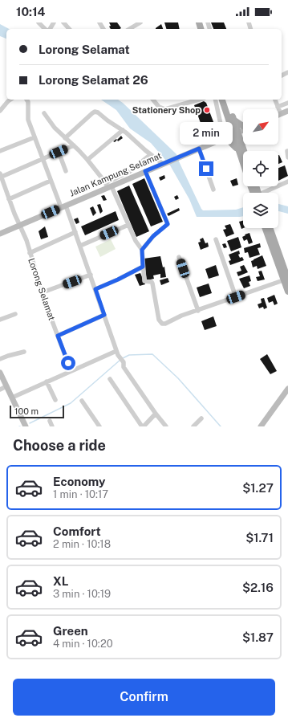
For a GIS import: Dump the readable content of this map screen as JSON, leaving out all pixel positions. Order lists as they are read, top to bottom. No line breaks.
{"streets":{"street":["Jalan Kampung Selamat","Lorong Selamat"]},"crossings":[["Jalan Kampung Selamat","Lorong Selamat"]],"places":["Stationery Shop"],"scale_bar":"100 m","north":"top right","page":{"status":"10:14","banner":["Lorong Selamat","Lorong Selamat 26"],"bubble":"2 min","scale":"100 m","heading":"Choose a ride","list":[{"name":"Economy","note":"1 min · 10:17","value":"$1.27"},{"name":"Comfort","note":"2 min · 10:18","value":"$1.71"},{"name":"XL","note":"3 min · 10:19","value":"$2.16"},{"name":"Green","note":"4 min · 10:20","value":"$1.87"}],"buttons":"Confirm"}}
